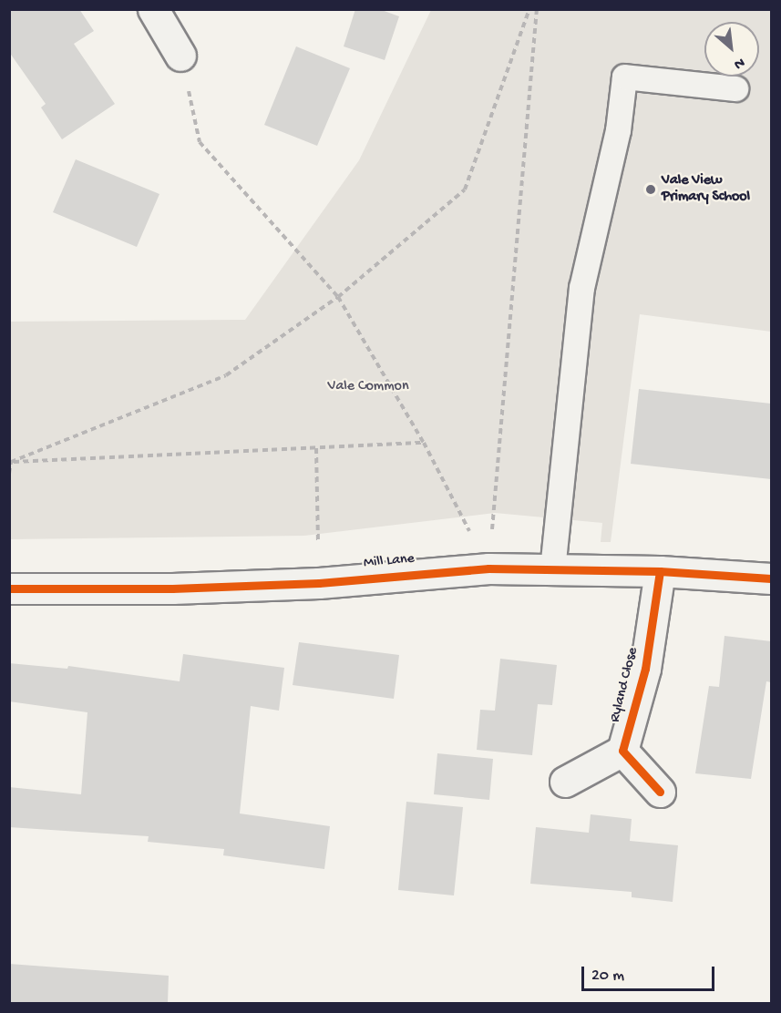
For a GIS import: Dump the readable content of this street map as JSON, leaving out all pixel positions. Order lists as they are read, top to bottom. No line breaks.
{"streets":{"street":["Mill Lane","Ryland Close"]},"crossings":[["Mill Lane","Ryland Close"]],"parks":["Vale Common"],"places":["Vale View Primary School"],"scale_bar":"20 m","north":"bottom right"}
